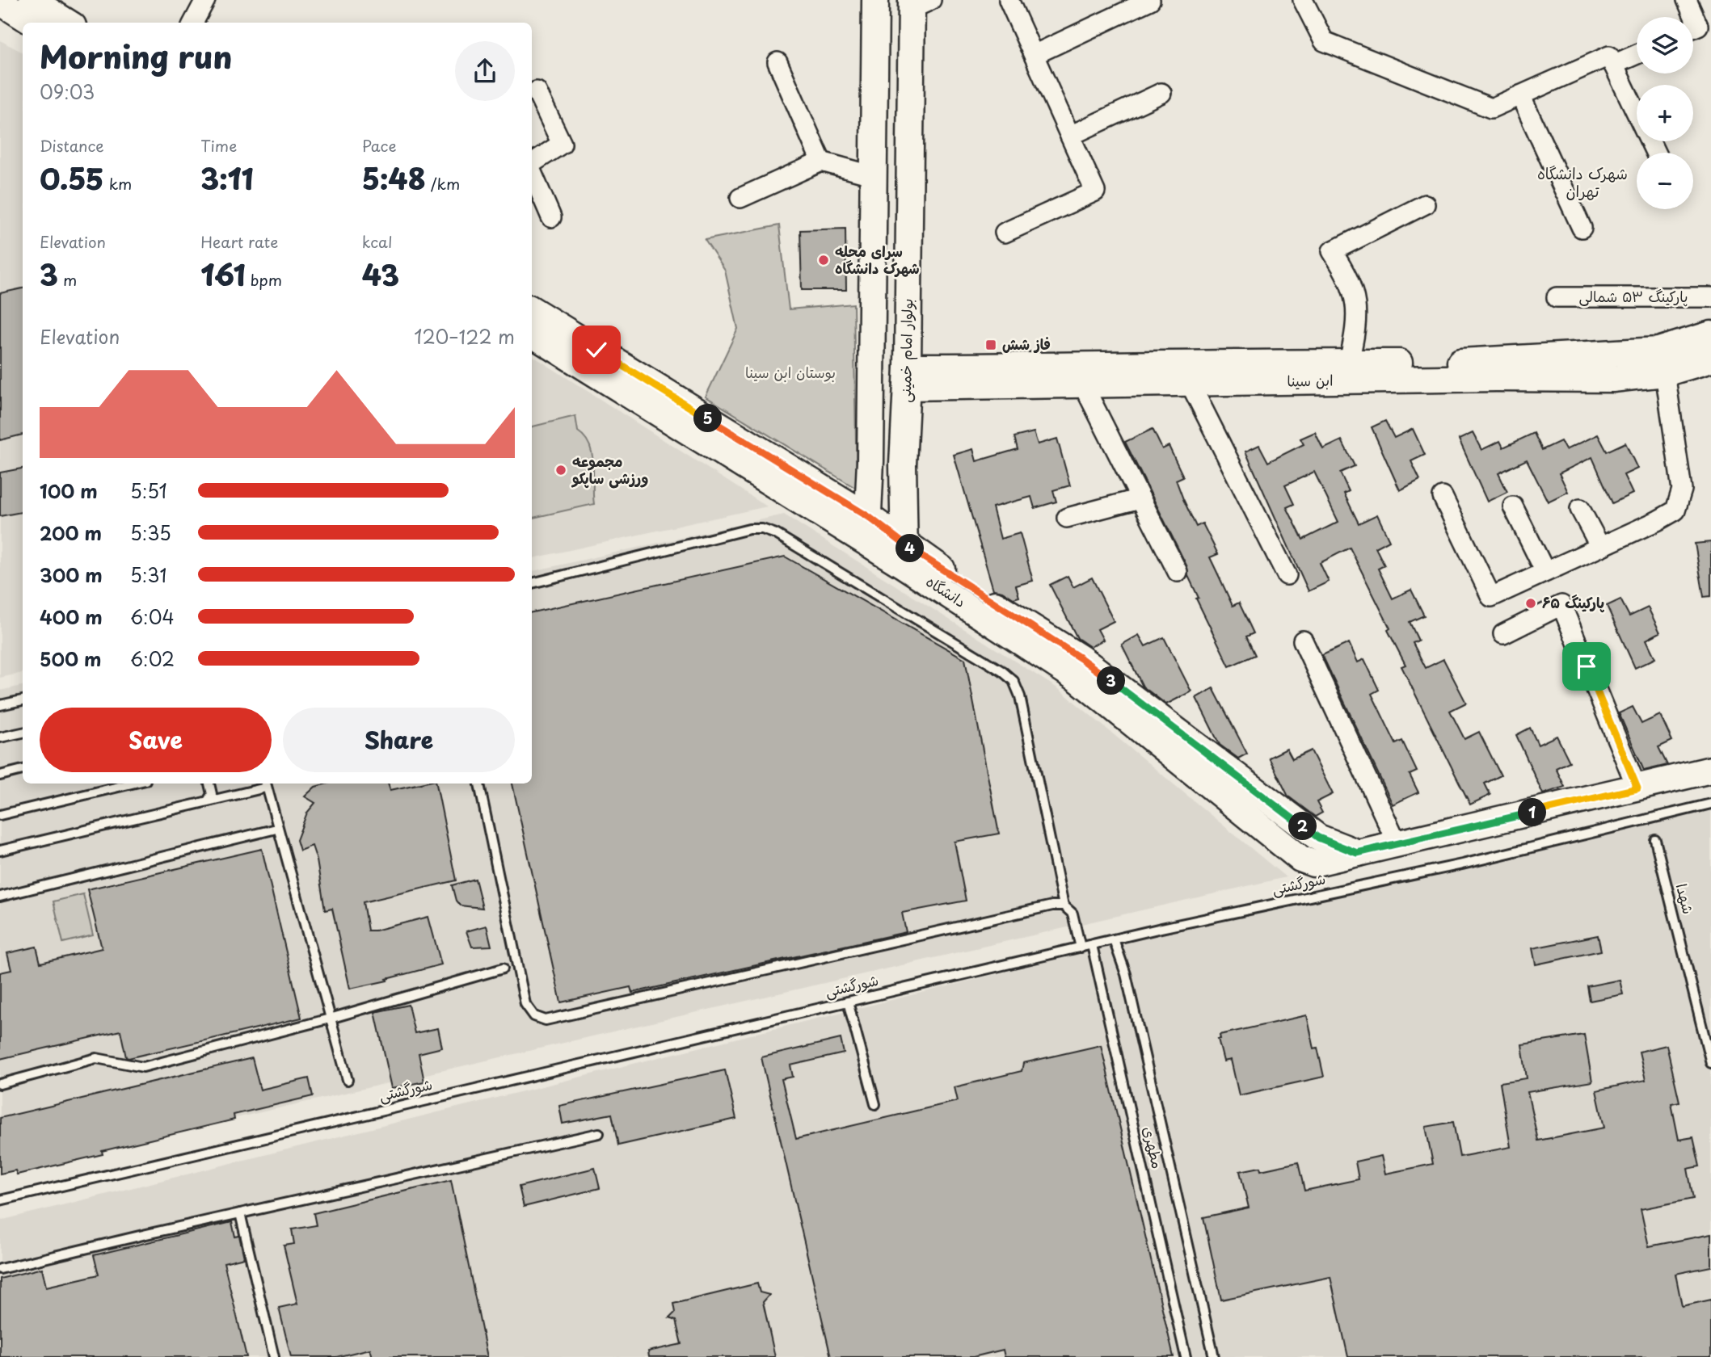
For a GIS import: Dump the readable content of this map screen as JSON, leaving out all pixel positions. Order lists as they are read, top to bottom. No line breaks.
{"streets":{"street":["پارکینگ ۵۳ شمالی","بولوار امام خمینی","ابن سینا","دانشگاه"],"lane":["شورگشتی","شهدا","مطهری"]},"crossings":[["بولوار امام خمینی","ابن سینا"],["بولوار امام خمینی","دانشگاه"],["شورگشتی","مطهری"]],"districts":["شهرک دانشگاه تهران"],"parks":["بوستان ابن سینا"],"places":{"other":["سرای محله شهرک دانشگاه","مجموعه ورزشی ساپکو","پارکینگ ۶۵"],"transit":["فاز شش"]},"page":{"map_buttons":["+","−"],"heading":["Morning run","09:03"],"stats":[["Distance","0.55 km"],["Time","3:11"],["Pace","5:48 /km"],["Elevation","3 m"],["Heart rate","161 bpm"],["kcal","43"]],"chart":["Elevation","120–122 m"],"pins":["5","4","3","1","2"],"list":[{"name":"100 m","note":"5:51"},{"name":"200 m","note":"5:35"},{"name":"300 m","note":"5:31"},{"name":"400 m","note":"6:04"},{"name":"500 m","note":"6:02"}],"buttons":["Save","Share"]}}
